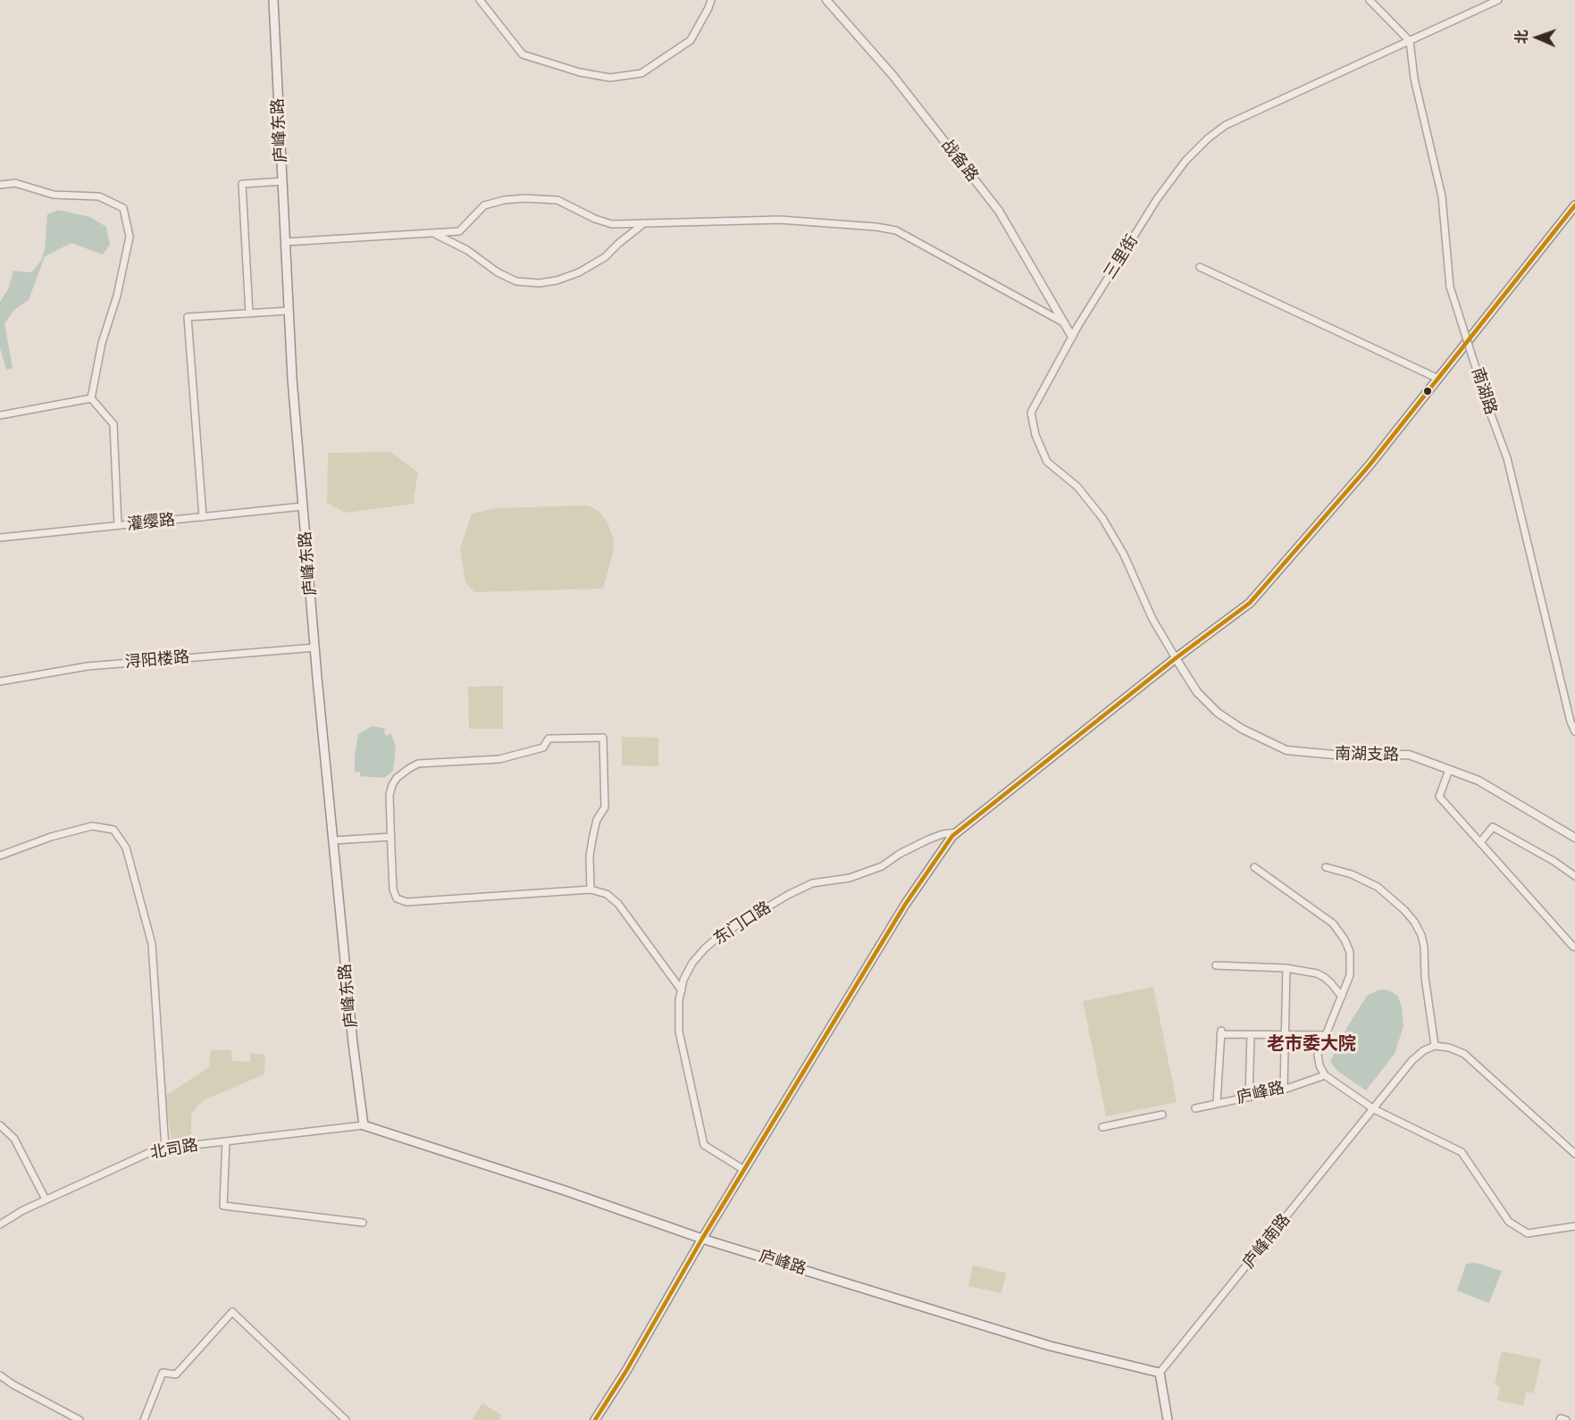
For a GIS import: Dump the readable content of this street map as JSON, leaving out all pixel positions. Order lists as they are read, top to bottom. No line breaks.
{"streets":{"main road":["庐峰东路","庐峰路"],"street":["战备路","三里街","南湖路","灌缨路","浔阳楼路","南湖支路","东门口路","北司路","庐峰南路"]},"crossings":[["庐峰东路","灌缨路"],["庐峰东路","浔阳楼路"],["庐峰东路","庐峰路"],["庐峰东路","北司路"],["战备路","三里街"],["三里街","南湖路"],["三里街","南湖支路"],["庐峰路","北司路"],["庐峰路","庐峰南路"]],"districts":["老市委大院"],"north":"left"}
